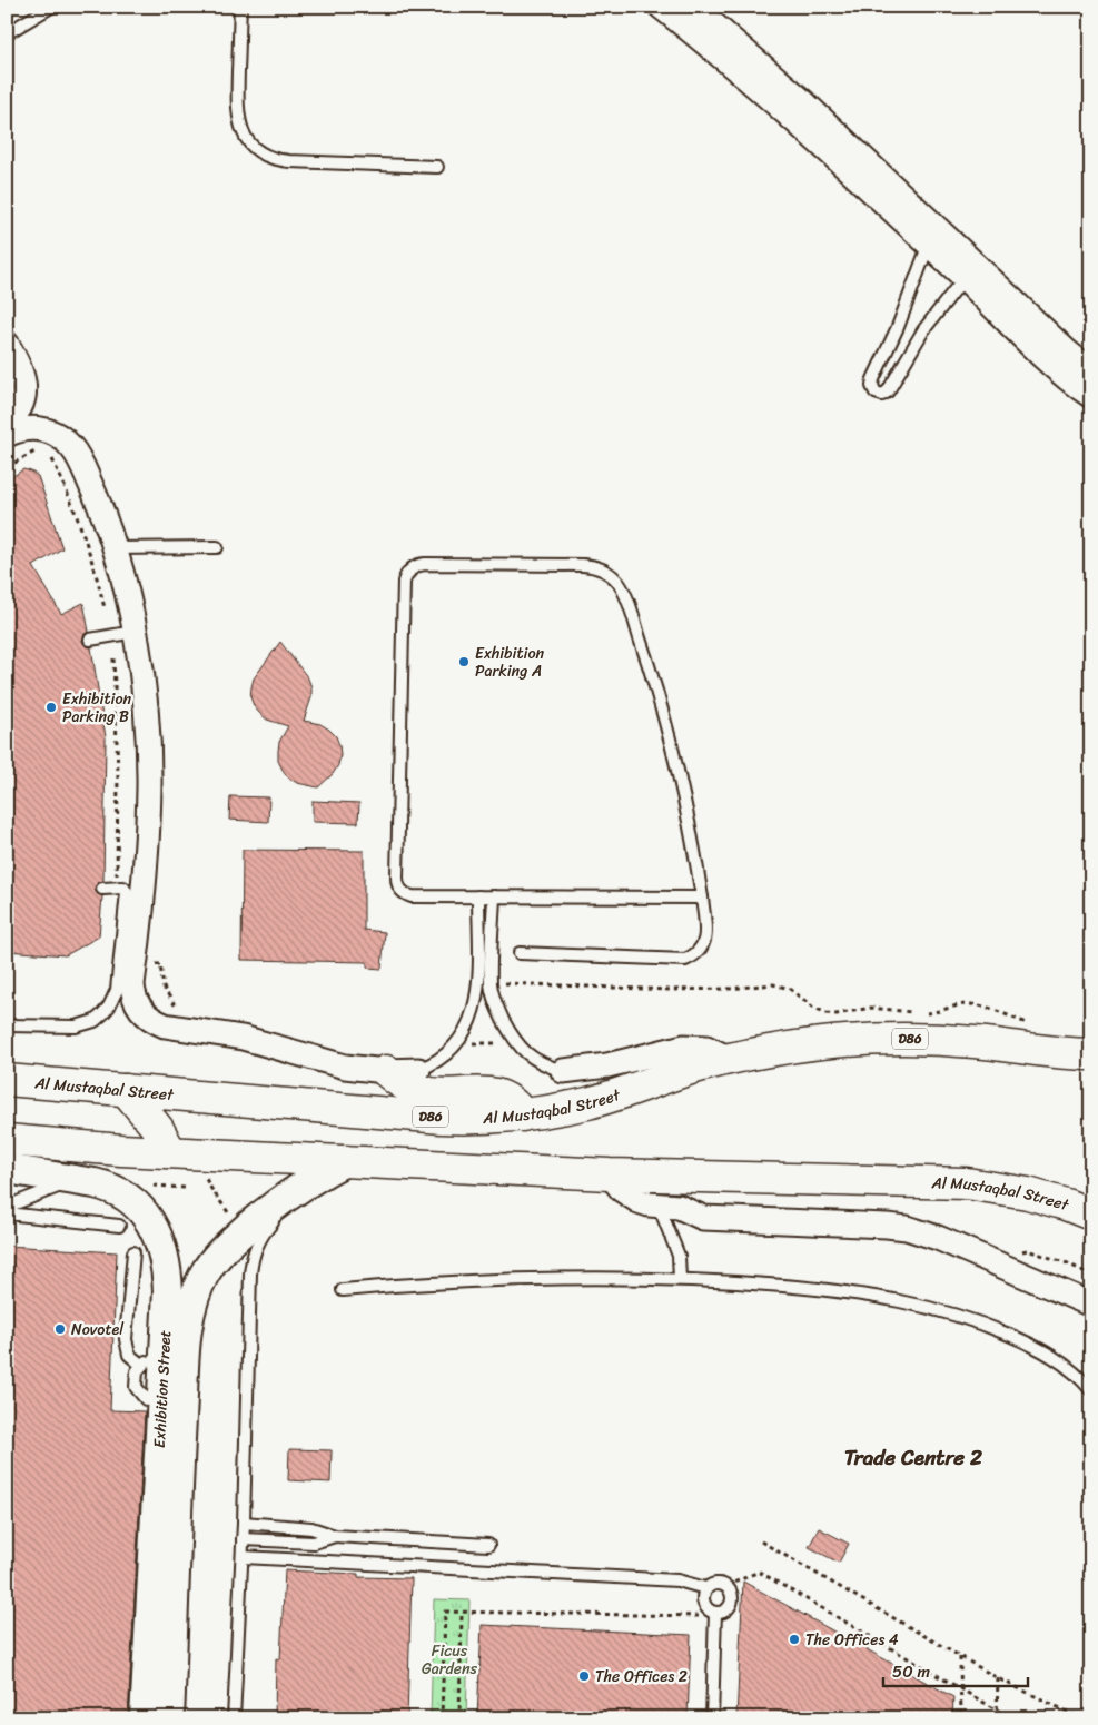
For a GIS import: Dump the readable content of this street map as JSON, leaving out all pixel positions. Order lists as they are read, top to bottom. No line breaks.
{"streets":{"main road":["D86","Al Mustaqbal Street"],"street":["Exhibition Street"]},"crossings":[["Al Mustaqbal Street","Exhibition Street"]],"districts":["Trade Centre 2"],"parks":["Ficus Gardens"],"places":["Exhibition Parking A","Exhibition Parking B","Novotel","The Offices 4","The Offices 2"],"scale_bar":"50 m"}
